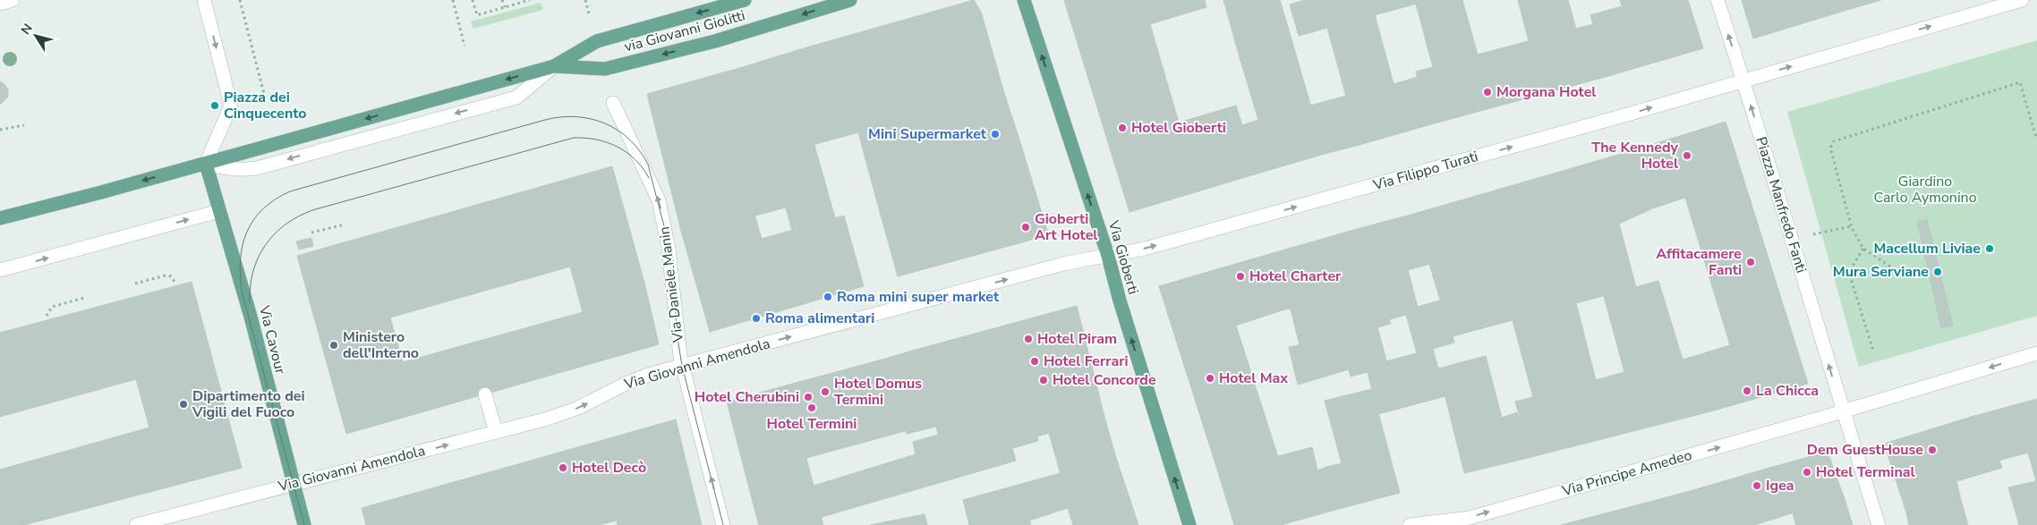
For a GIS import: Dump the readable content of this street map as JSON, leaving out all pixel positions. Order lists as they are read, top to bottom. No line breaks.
{"streets":{"main road":["via Giovanni Giolitti","Via Gioberti","Via Cavour"],"street":["Via Filippo Turati","Piazza Manfredo Fanti","Via Daniele Manin","Via Giovanni Amendola","Via Principe Amedeo"]},"crossings":[["Via Filippo Turati","Piazza Manfredo Fanti"],["Via Filippo Turati","Via Gioberti"],["Via Filippo Turati","Via Giovanni Amendola"],["Piazza Manfredo Fanti","Via Principe Amedeo"],["Via Gioberti","Via Giovanni Amendola"],["Via Daniele Manin","Via Giovanni Amendola"],["Via Cavour","Via Giovanni Amendola"]],"one_way":["via Giovanni Giolitti","Via Filippo Turati","Piazza Manfredo Fanti","Via Gioberti","Via Daniele Manin","Via Giovanni Amendola","Via Principe Amedeo"],"parks":["Giardino Carlo Aymonino"],"places":["Morgana Hotel","Piazza dei Cinquecento","Hotel Gioberti","Mini Supermarket","The Kennedy Hotel","Gioberti Art Hotel","Macellum Liviae","Affitacamere Fanti","Mura Serviane","Hotel Charter","Roma mini super market","Roma alimentari","Hotel Piram","Ministero dell'Interno","Hotel Ferrari","Hotel Max","Hotel Concorde","La Chicca","Hotel Domus Termini","Hotel Cherubini","Dipartimento dei Vigili del Fuoco","Hotel Termini","Dem GuestHouse","Hotel Decò","Hotel Terminal","Igea"],"north":"top left"}
